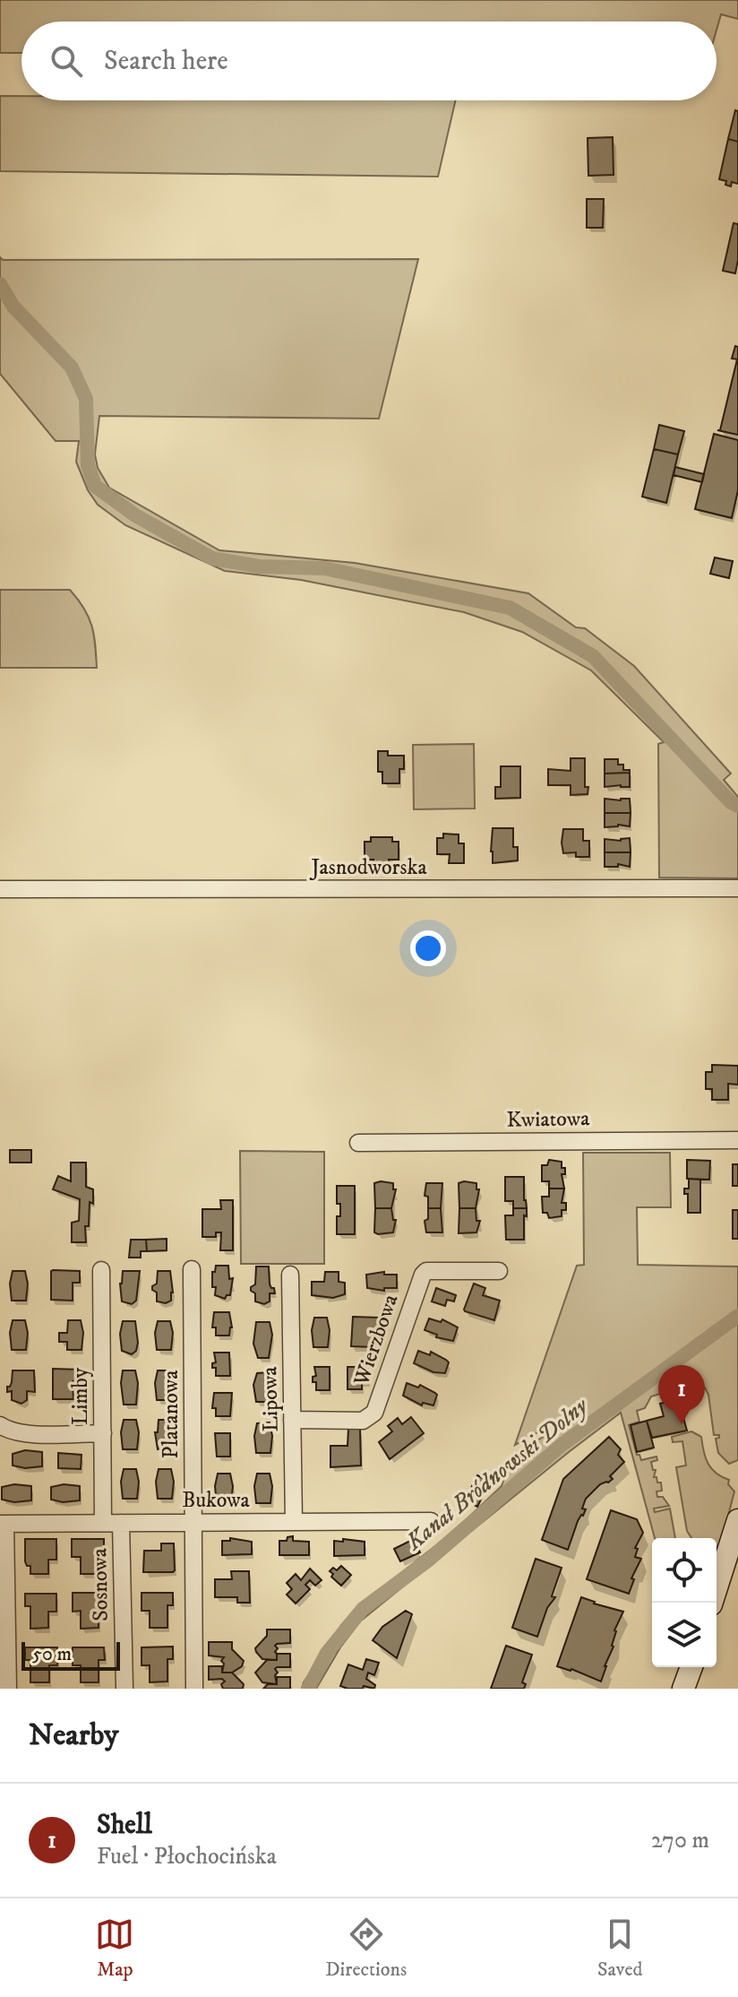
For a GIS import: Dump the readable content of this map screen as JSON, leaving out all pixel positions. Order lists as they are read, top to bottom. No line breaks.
{"streets":{"street":["Jasnodworska","Kwiatowa","Wierzbowa","Limby","Lipowa","Platanowa","Bukowa","Sosnowa"]},"crossings":[["Wierzbowa","Lipowa"],["Limby","Bukowa"],["Lipowa","Bukowa"],["Platanowa","Bukowa"],["Bukowa","Sosnowa"]],"water":["Kanał Bródnowski Dolny"],"scale_bar":"50 m","page":{"search":"Search here","pins":"1","scale":"50 m","heading":"Nearby","list":[{"mark":"1","name":"Shell","note":"Fuel · Płochocińska","value":"270 m"}],"nav":["Map","Directions","Saved"]}}
